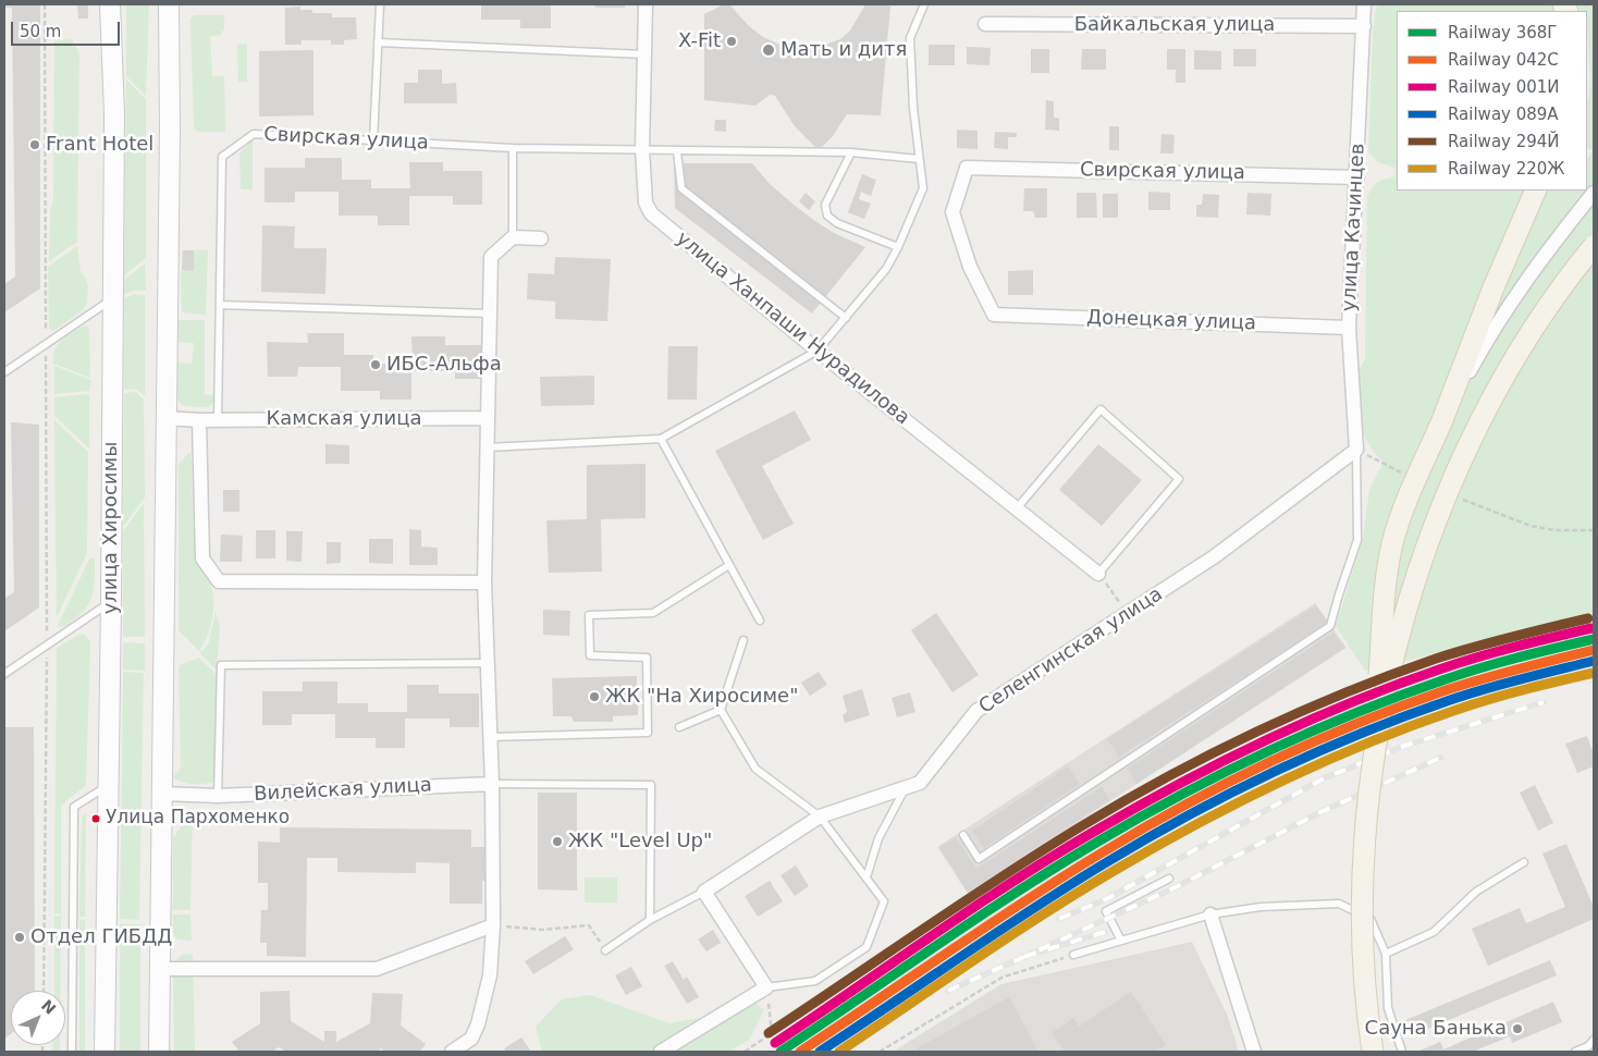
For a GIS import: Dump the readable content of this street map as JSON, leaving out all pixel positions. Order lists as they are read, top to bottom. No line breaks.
{"streets":{"main road":["улица Хиросимы"],"street":["Байкальская улица","Свирская улица","улица Качинцев","Донецкая улица","улица Ханпаши Нурадилова","Камская улица","Селенгинская улица","Вилейская улица"]},"crossings":[["Байкальская улица","улица Качинцев"],["Свирская улица","улица Качинцев"],["Свирская улица","Донецкая улица"],["Свирская улица","улица Ханпаши Нурадилова"],["Свирская улица","Камская улица"],["улица Качинцев","Донецкая улица"],["улица Качинцев","Селенгинская улица"]],"places":["X-Fit","Мать и дитя","Frant Hotel","ИБС-Альфа","ЖК \"На Хиросиме\"","Улица Пархоменко","ЖК \"Level Up\"","Отдел ГИБДД","Сауна Банька"],"lines":["rail line 294Й","rail line 001И","rail line 368Г","rail line 042С","rail line 089А","rail line 220Ж"],"legend":["Railway 368Г","Railway 042С","Railway 001И","Railway 089А","Railway 294Й","Railway 220Ж"],"scale_bar":"50 m","north":"top right"}
